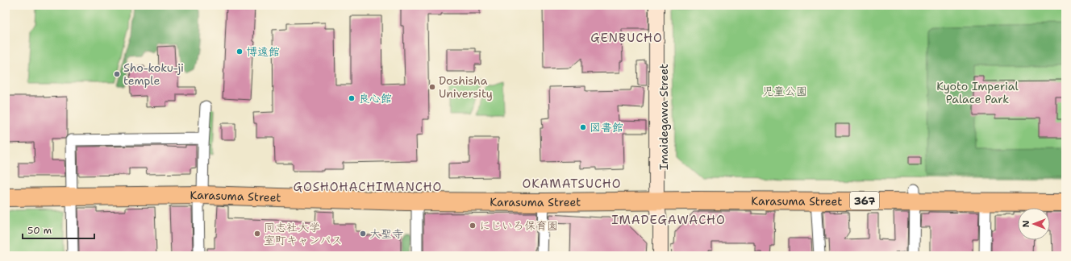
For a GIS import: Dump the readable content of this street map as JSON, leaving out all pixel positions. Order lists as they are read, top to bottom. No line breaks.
{"streets":{"highway":["Karasuma Street","367"],"main road":["Imaidegawa Street"]},"crossings":[["Imaidegawa Street","Karasuma Street"]],"districts":["GENBUCHO","OKAMATSUCHO","GOSHOHACHIMANCHO","IMADEGAWACHO"],"parks":["Kyoto Imperial Palace Park","児童公園"],"places":["博遠館","Sho-koku-ji temple","Doshisha University","良心館","図書館","にじいろ保育園","同志社大学 室町キャンパス","大聖寺"],"scale_bar":"50 m","north":"left"}
